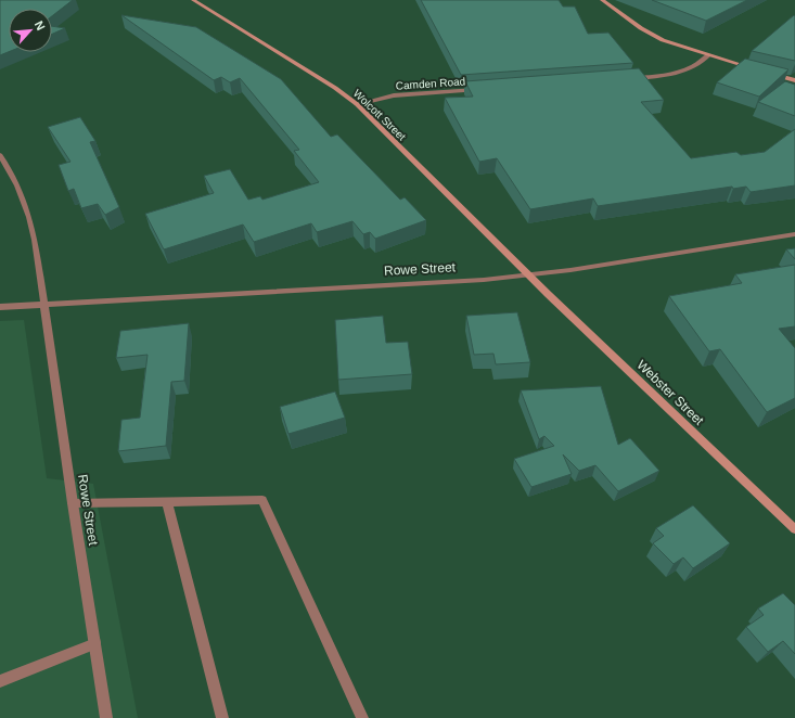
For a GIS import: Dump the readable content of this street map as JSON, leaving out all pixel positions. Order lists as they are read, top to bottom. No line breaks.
{"streets":{"street":["Camden Road","Wolcott Street","Rowe Street","Webster Street"]},"crossings":[["Camden Road","Wolcott Street"],["Wolcott Street","Rowe Street"],["Wolcott Street","Webster Street"],["Rowe Street","Webster Street"]],"north":"top right"}
